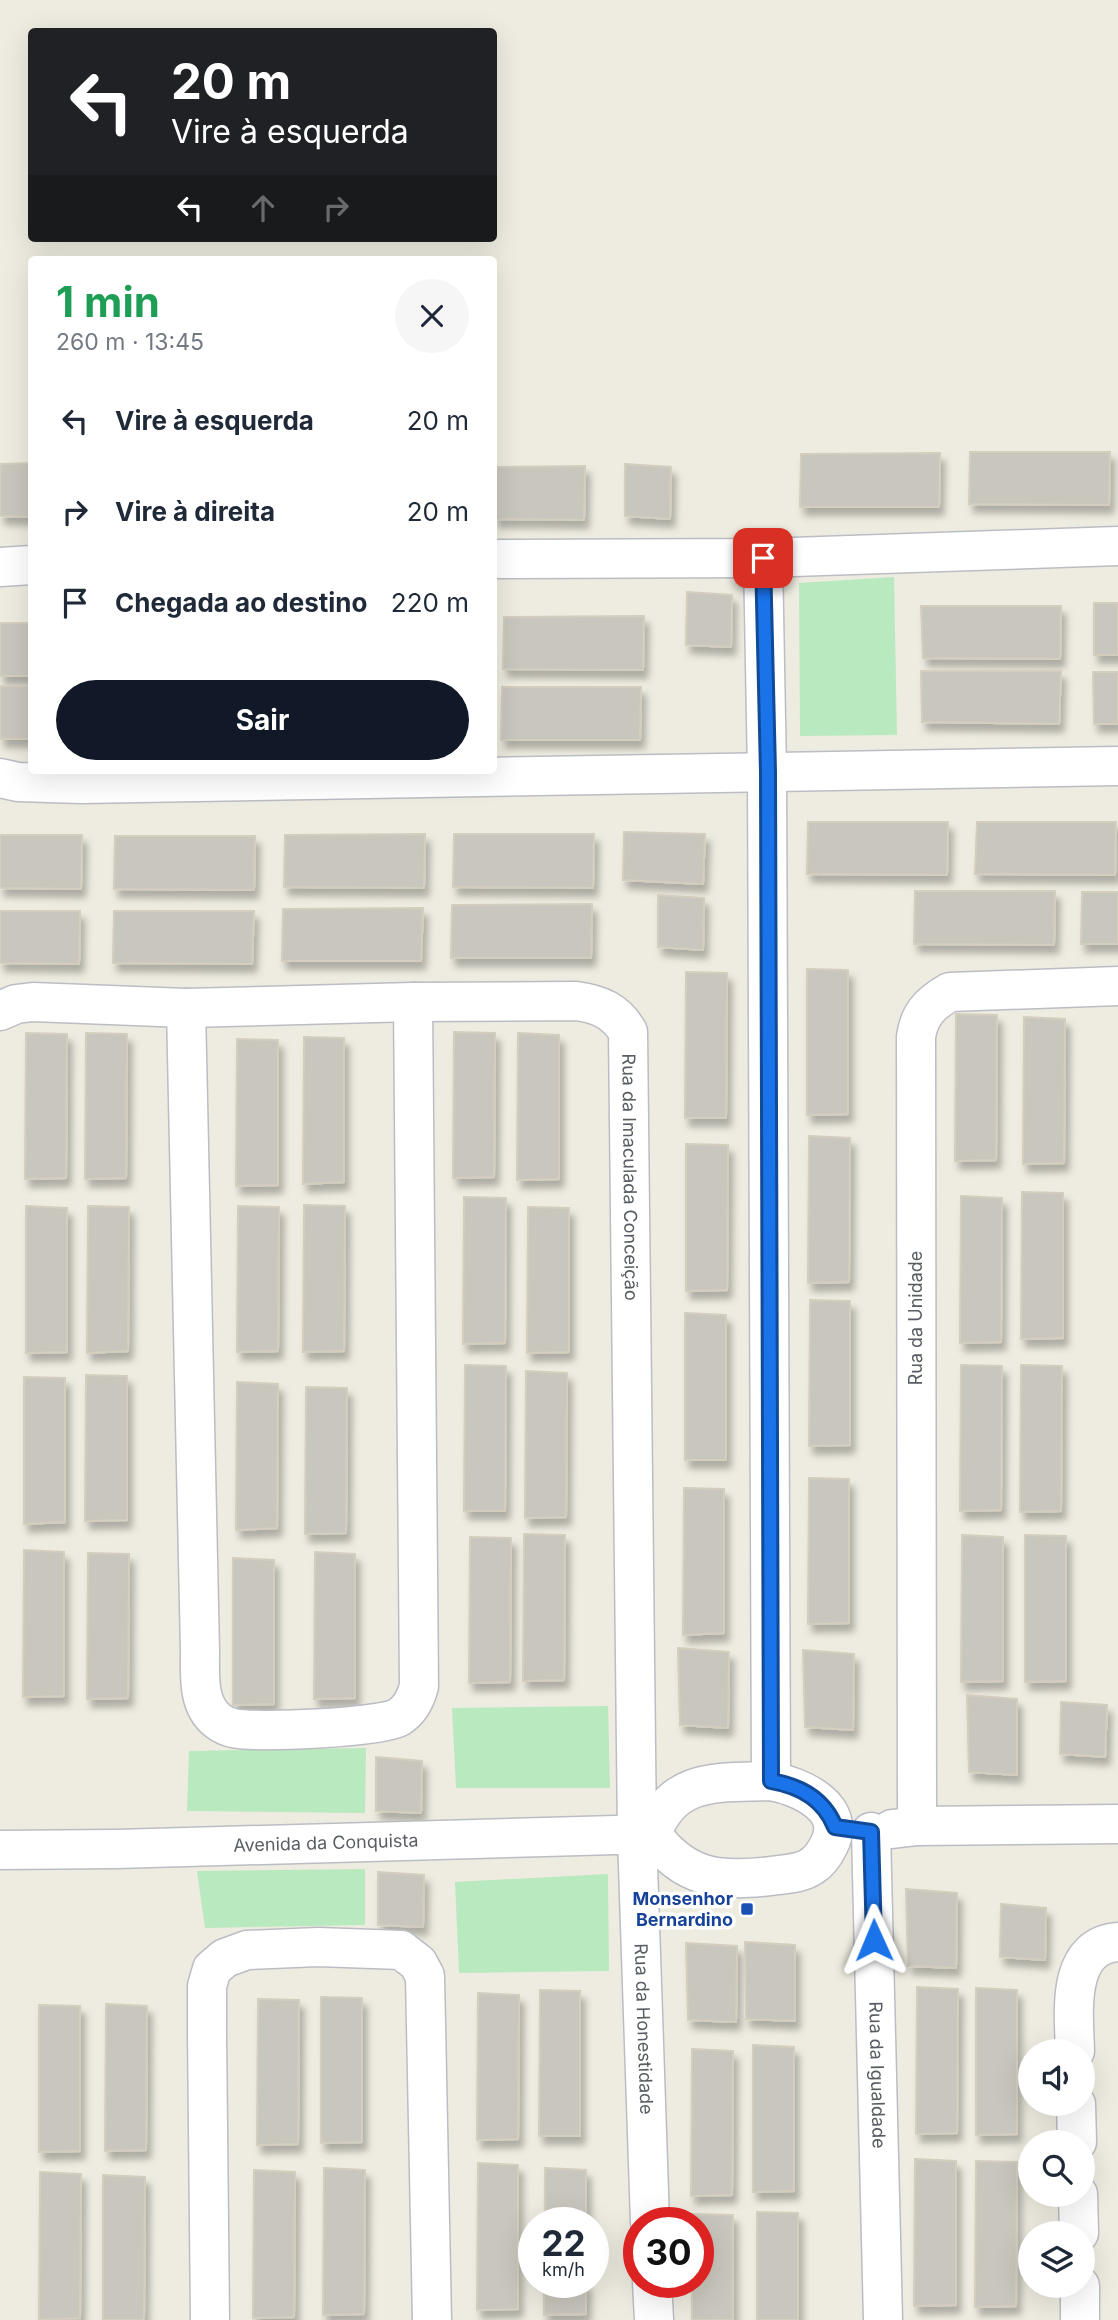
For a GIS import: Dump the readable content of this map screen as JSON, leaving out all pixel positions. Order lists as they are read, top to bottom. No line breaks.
{"streets":{"street":["Rua da Imaculada Conceição","Rua da Unidade","Avenida da Conquista","Rua da Honestidade","Rua da Igualdade"]},"crossings":[["Rua da Imaculada Conceição","Avenida da Conquista"],["Rua da Imaculada Conceição","Rua da Honestidade"],["Avenida da Conquista","Rua da Honestidade"]],"places":{"transit":["Monsenhor Bernardino"]},"page":{"turn":["20 m","Vire à esquerda"],"heading":["1 min","260 m · 13:45"],"list":[{"name":"Vire à esquerda","value":"20 m"},{"name":"Vire à direita","value":"20 m"},{"name":"Chegada ao destino","value":"220 m"}],"buttons":"Sair","speed":"22 km/h","limit":"30"}}
